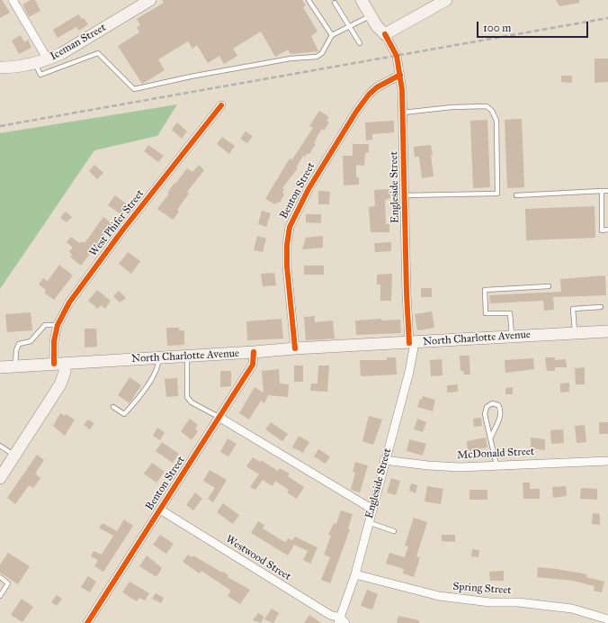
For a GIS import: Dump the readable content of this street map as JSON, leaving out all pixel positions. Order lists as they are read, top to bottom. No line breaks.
{"streets":{"main road":["Iceman Street","Engleside Street","West Phifer Street","North Charlotte Avenue"],"street":["Benton Street","McDonald Street","Westwood Street","Spring Street"]},"crossings":[["Engleside Street","Benton Street"],["Engleside Street","North Charlotte Avenue"],["Engleside Street","McDonald Street"],["Engleside Street","Westwood Street"],["Engleside Street","Spring Street"],["Benton Street","North Charlotte Avenue"],["Benton Street","Westwood Street"],["West Phifer Street","North Charlotte Avenue"]],"scale_bar":"100 m"}
